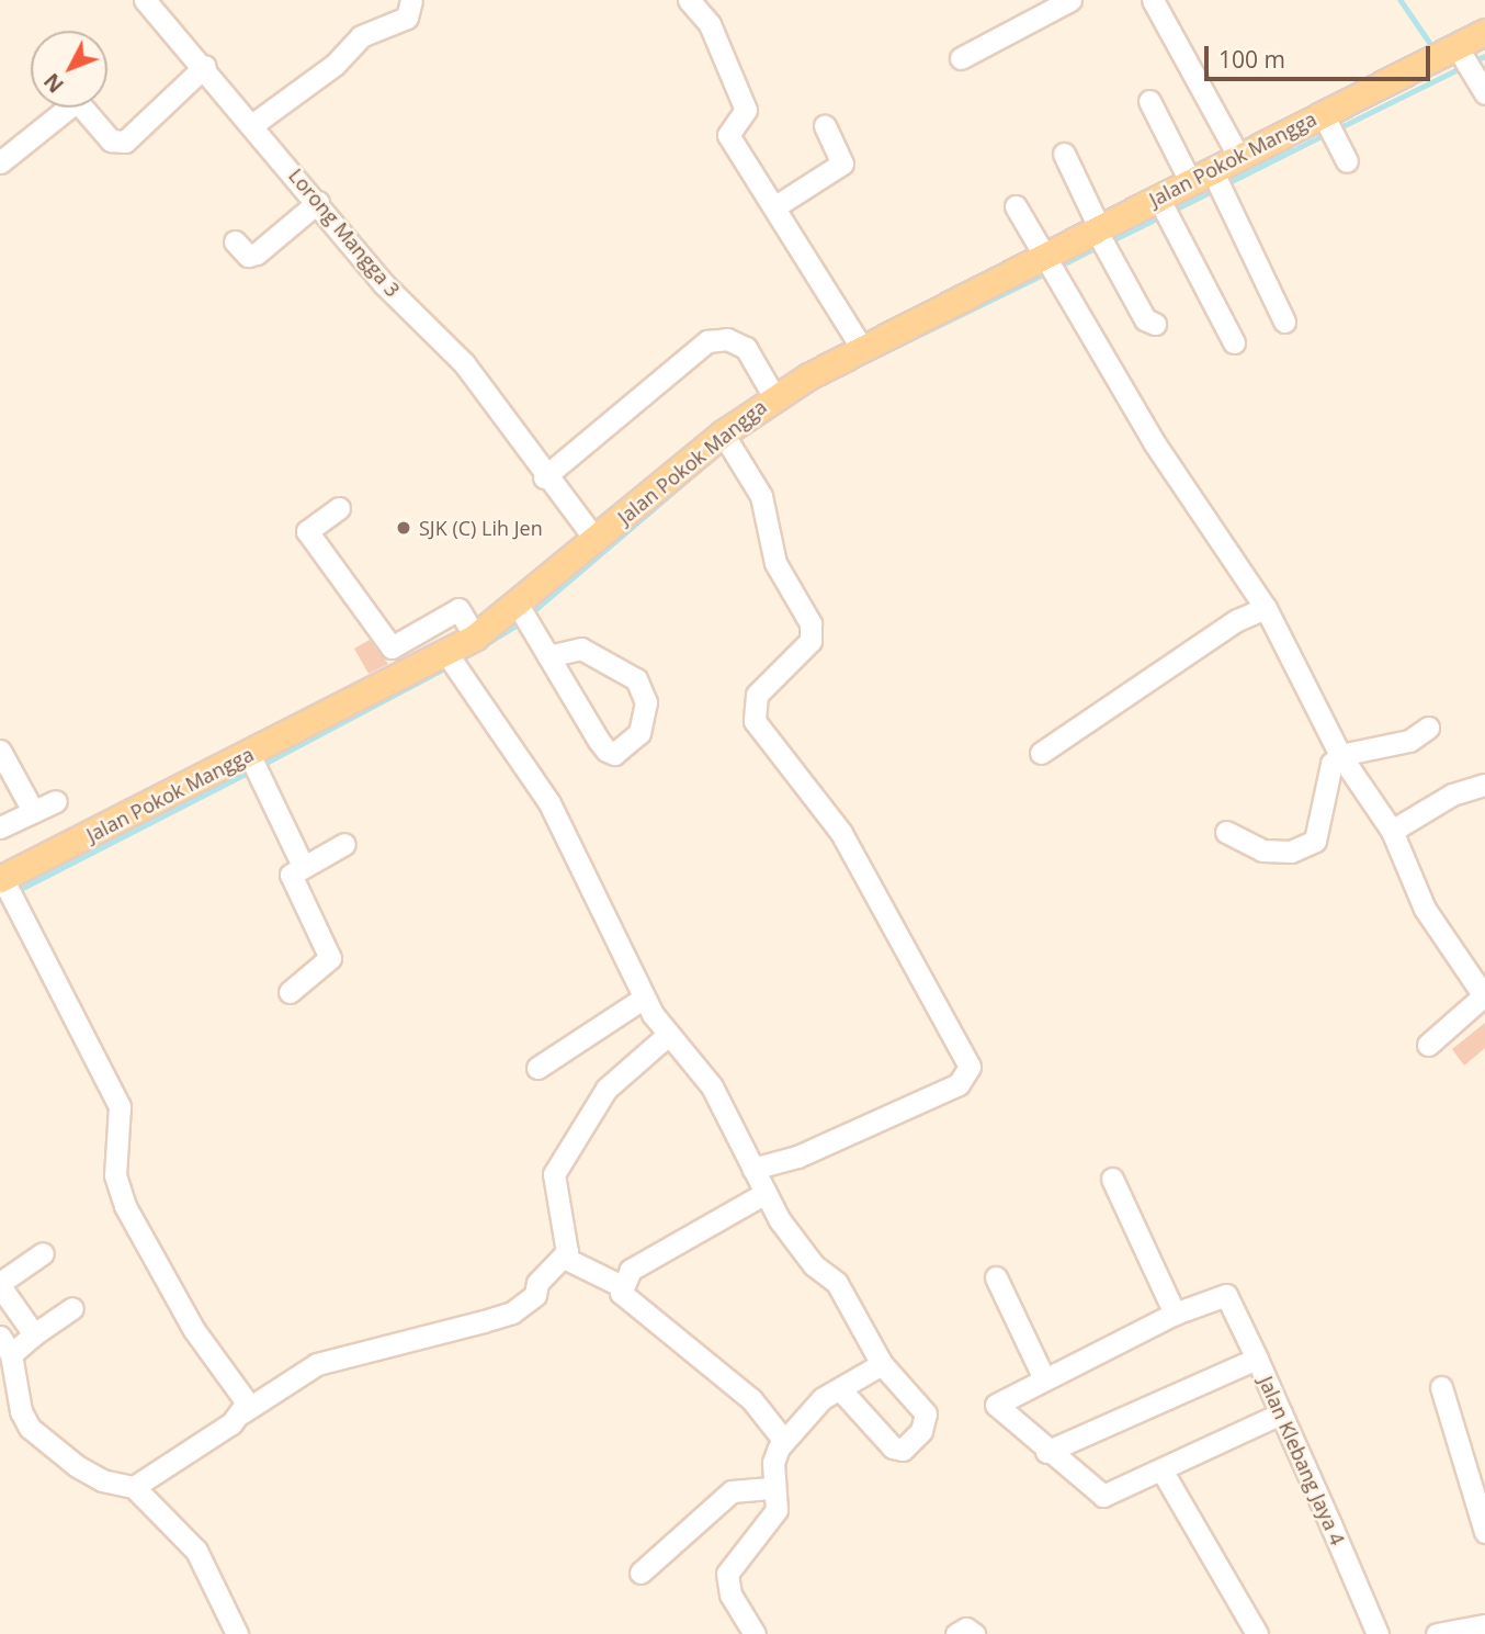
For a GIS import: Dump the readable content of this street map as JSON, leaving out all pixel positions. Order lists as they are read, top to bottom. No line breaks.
{"streets":{"main road":["Jalan Pokok Mangga"],"street":["Lorong Mangga 3","Jalan Klebang Jaya 4"]},"crossings":[["Jalan Pokok Mangga","Lorong Mangga 3"]],"places":["SJK (C) Lih Jen"],"scale_bar":"100 m","north":"bottom left"}
